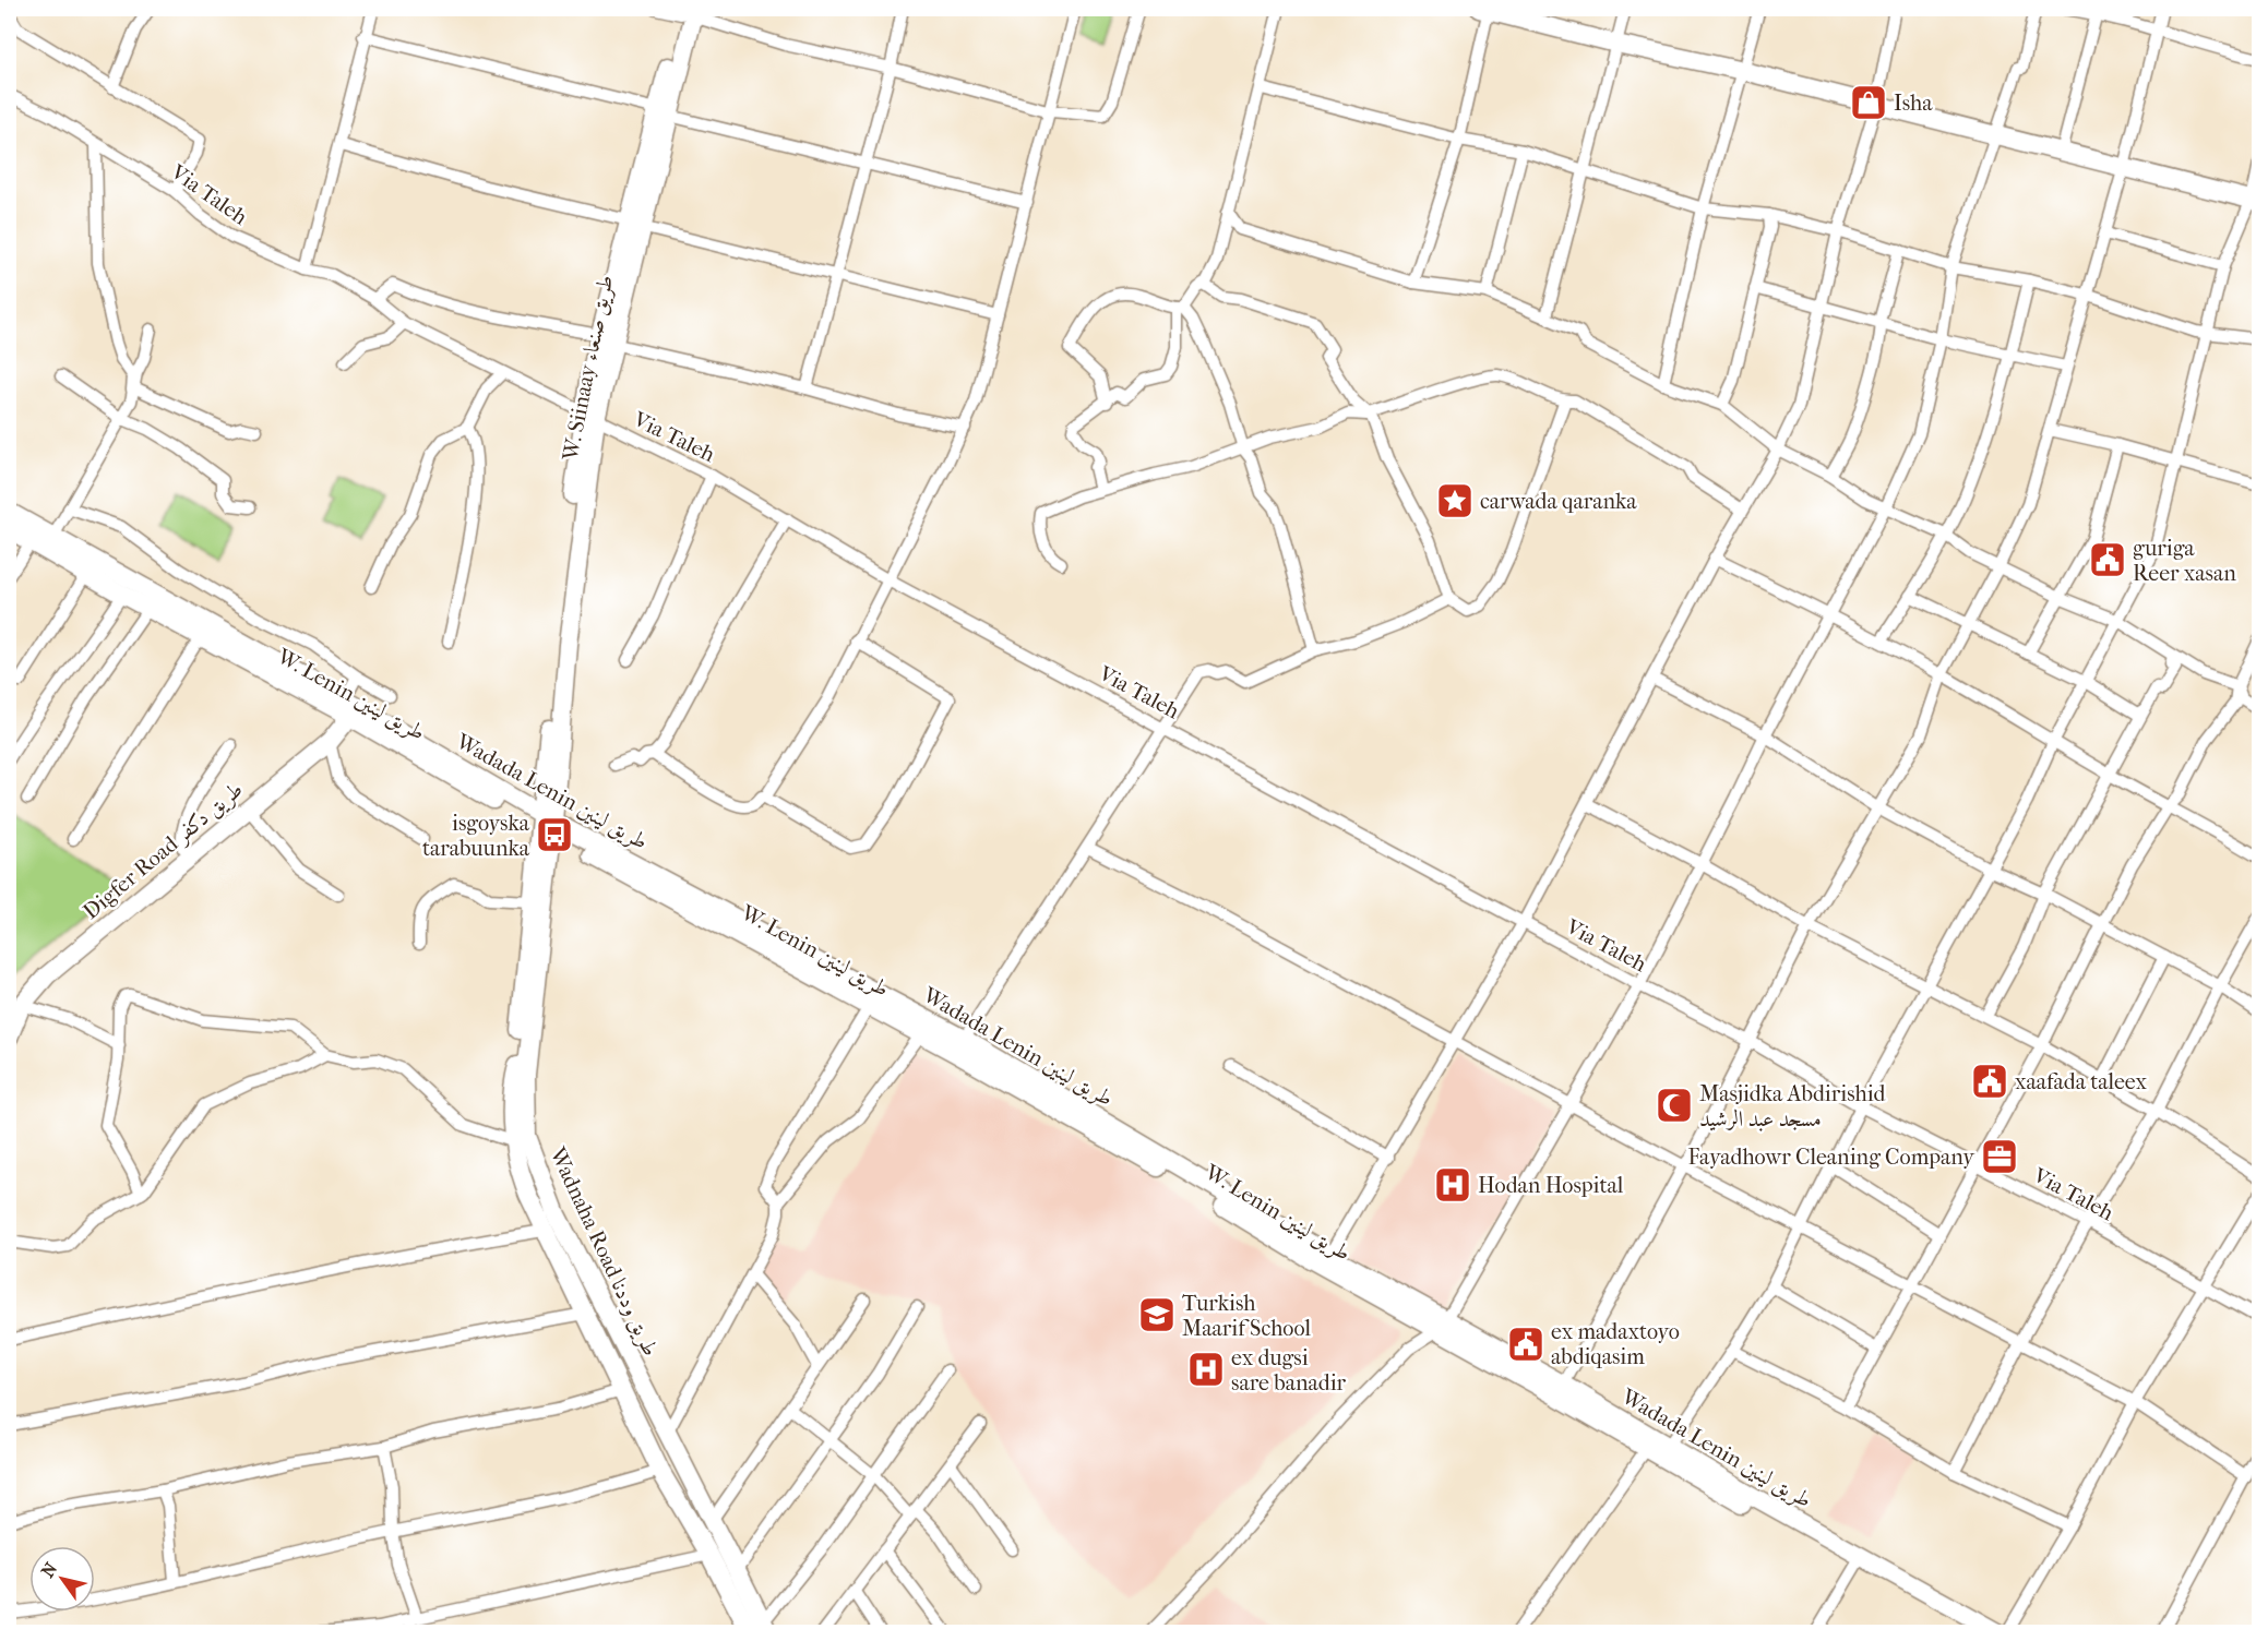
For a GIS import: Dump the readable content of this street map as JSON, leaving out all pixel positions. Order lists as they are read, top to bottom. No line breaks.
{"streets":{"main road":["W. Siinaay طريق صنعاء","W. Lenin طريق لينين","Wadada Lenin طريق لينين","Digfer Road طريق دكفر","Wadnaha Road طريق وددنا"],"street":["Via Taleh"]},"crossings":[["Via Taleh","W. Siinaay طريق صنعاء"],["W. Siinaay طريق صنعاء","W. Lenin طريق لينين"],["W. Siinaay طريق صنعاء","Wadada Lenin طريق لينين"],["W. Siinaay طريق صنعاء","Wadnaha Road طريق وددنا"],["W. Lenin طريق لينين","Wadada Lenin طريق لينين"],["W. Lenin طريق لينين","Digfer Road طريق دكفر"],["W. Lenin طريق لينين","Wadnaha Road طريق وددنا"],["Wadada Lenin طريق لينين","Wadnaha Road طريق وددنا"]],"places":{"shop":["Isha"],"place":["carwada qaranka"],"public building":["guriga Reer xasan","xaafada taleex","ex madaxtoyo abdiqasim"],"bus stop":["isgoyska tarabuunka"],"mosque":["Masjidka Abdirishid مسجد عبد الرشيد"],"office":["Fayadhowr Cleaning Company"],"hospital":["Hodan Hospital","ex dugsi sare banadir"],"school or university":["Turkish Maarif School"]},"north":"top left"}
